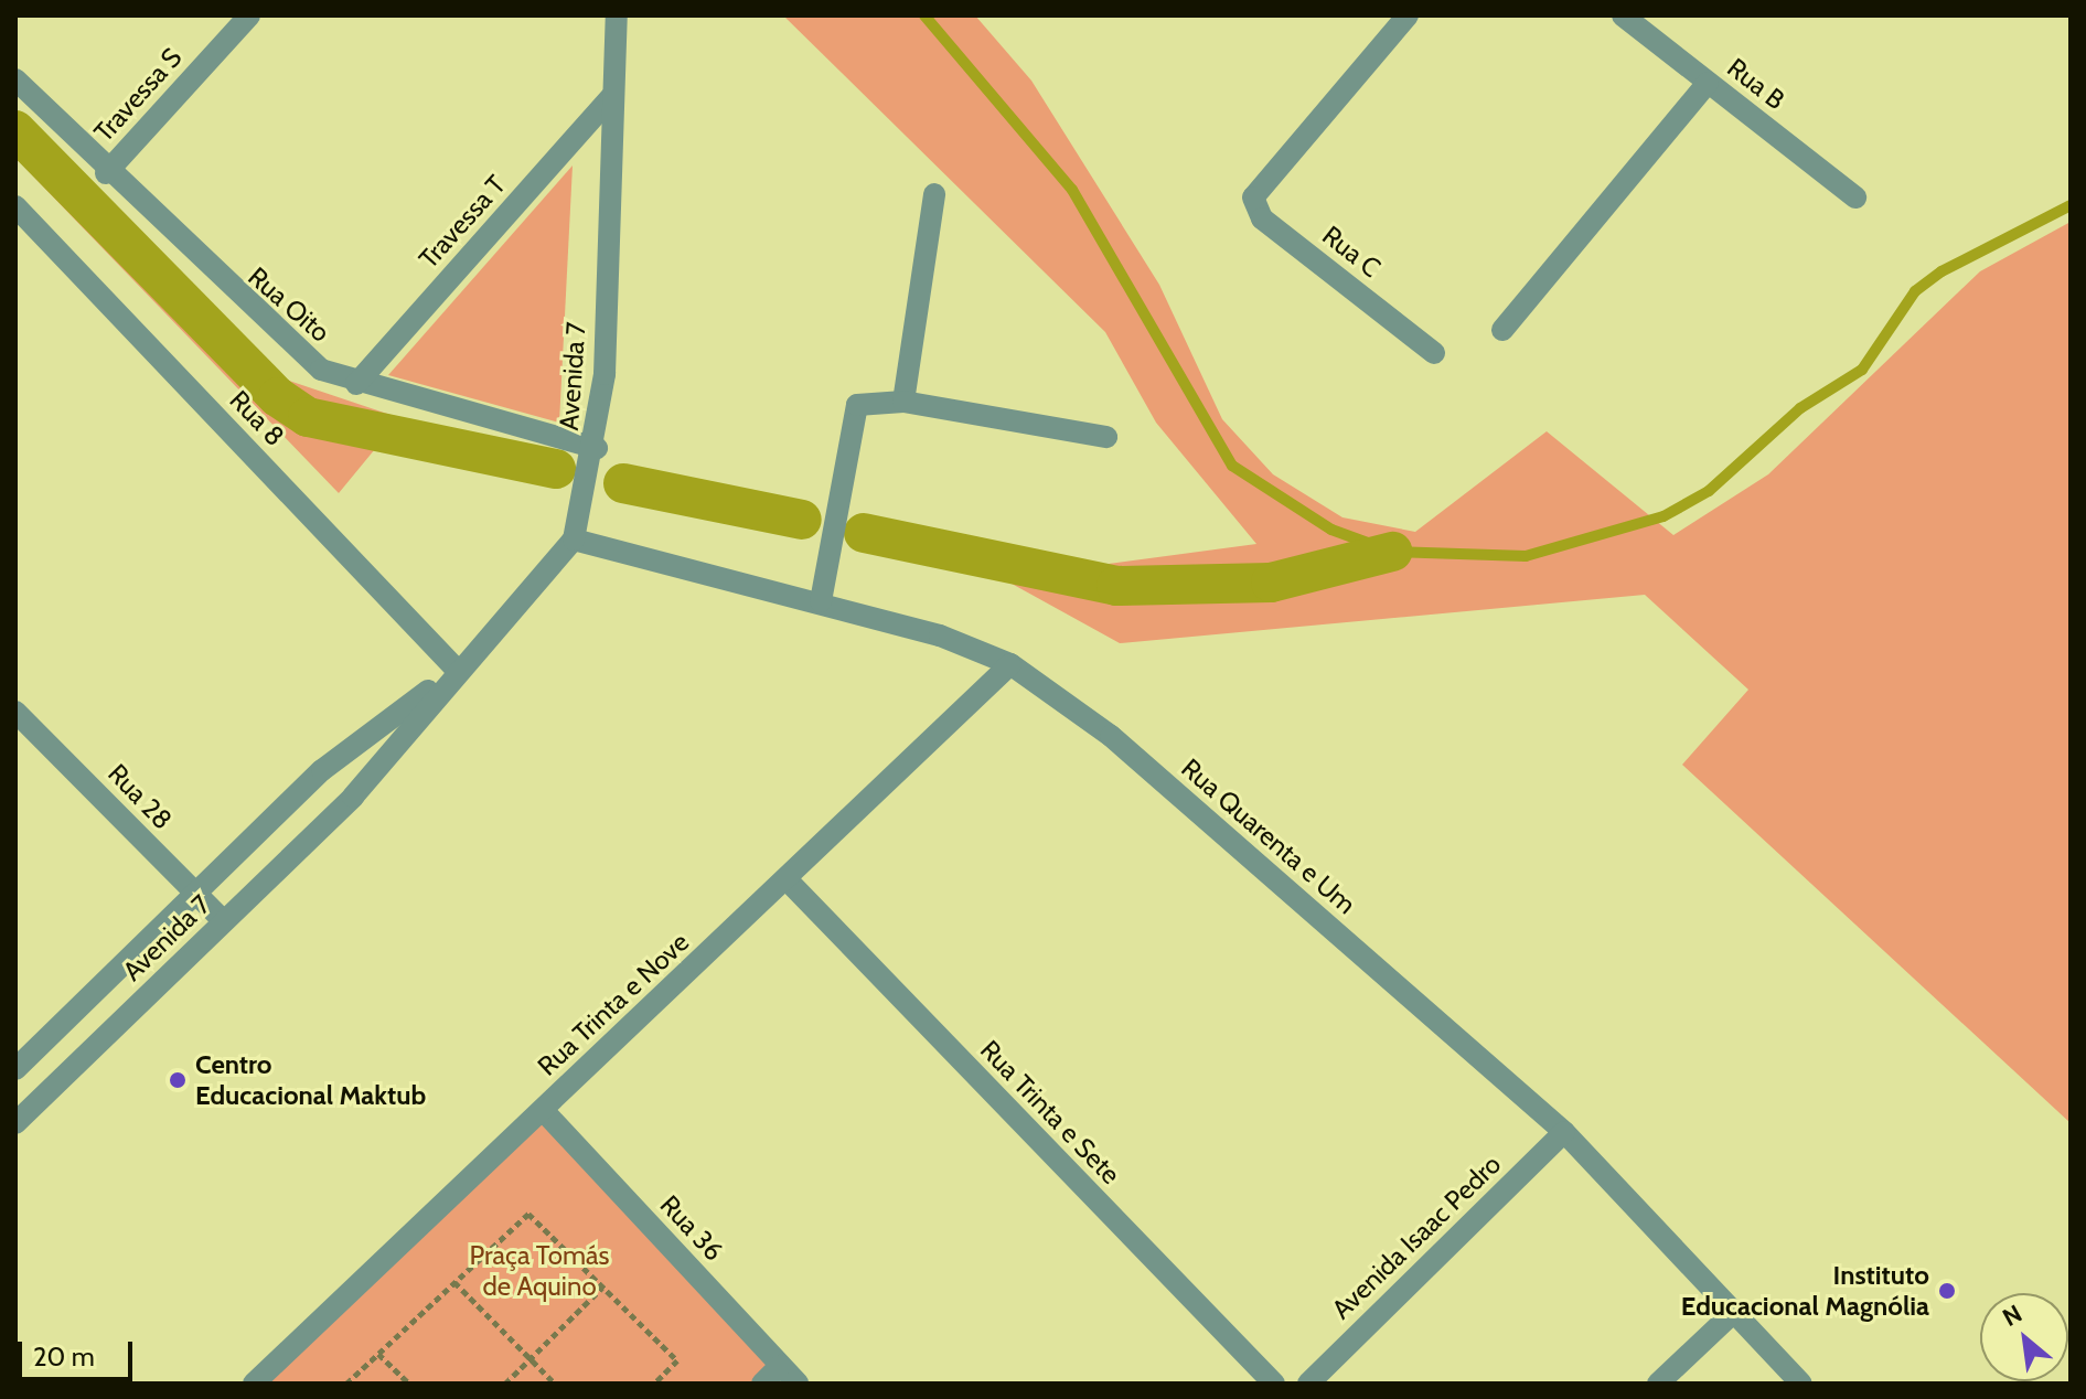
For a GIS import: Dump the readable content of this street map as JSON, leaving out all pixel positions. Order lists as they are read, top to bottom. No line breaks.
{"streets":{"street":["Rua B","Travessa S","Travessa T","Rua C","Rua Oito","Avenida 7","Rua 8","Rua 28","Rua Quarenta e Um","Rua Trinta e Nove","Rua Trinta e Sete","Rua 36","Avenida Isaac Pedro"]},"crossings":[["Travessa S","Rua Oito"],["Travessa T","Rua Oito"],["Travessa T","Avenida 7"],["Rua Oito","Avenida 7"],["Avenida 7","Rua 8"],["Avenida 7","Rua 28"],["Avenida 7","Rua Quarenta e Um"],["Rua Quarenta e Um","Rua Trinta e Nove"],["Rua Quarenta e Um","Avenida Isaac Pedro"],["Rua Trinta e Nove","Rua Trinta e Sete"],["Rua Trinta e Nove","Rua 36"]],"parks":["Praça Tomás de Aquino"],"places":["Centro Educacional Maktub","Instituto Educacional Magnólia"],"scale_bar":"20 m","north":"top left"}
